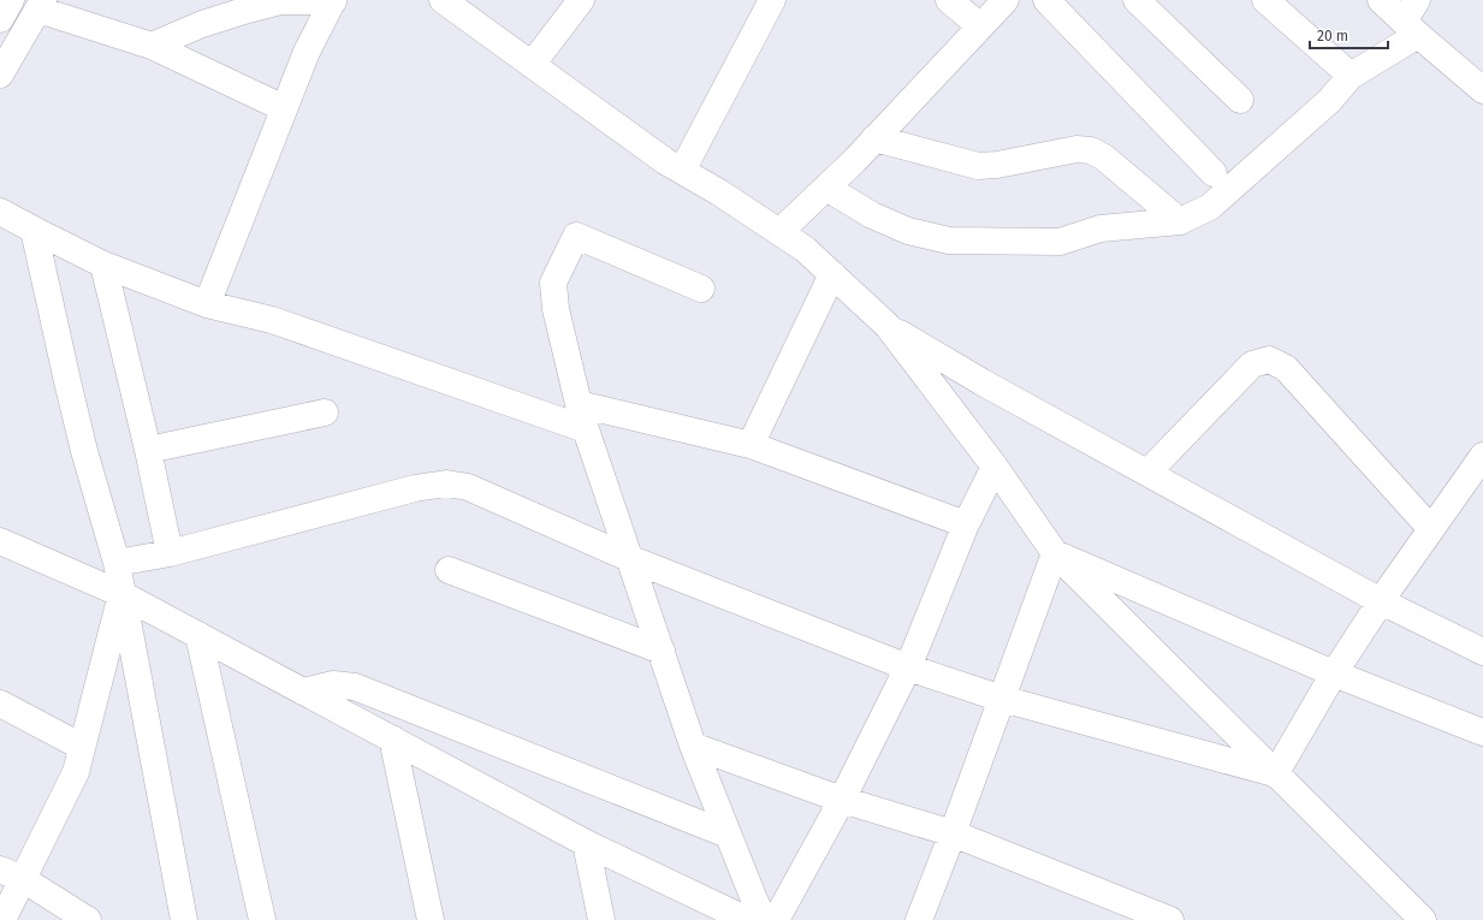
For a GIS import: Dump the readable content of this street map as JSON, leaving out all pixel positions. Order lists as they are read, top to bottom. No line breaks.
{"scale_bar":"20 m"}
